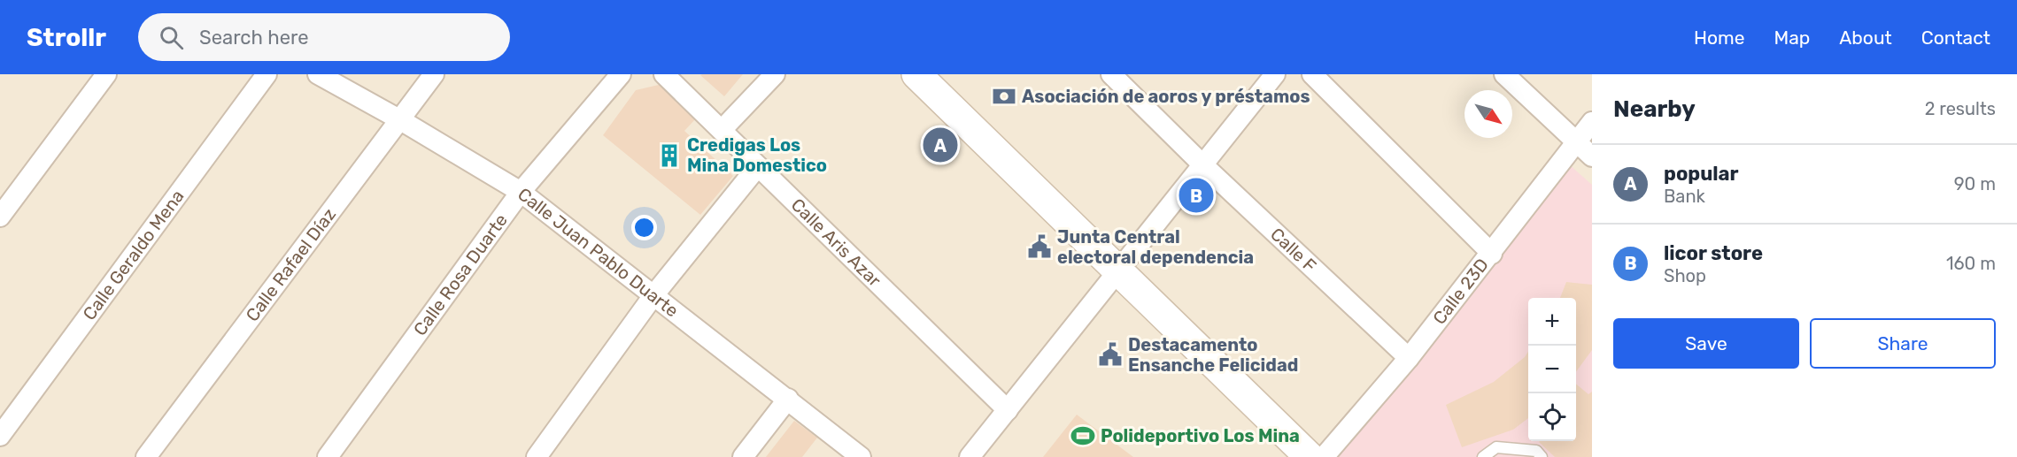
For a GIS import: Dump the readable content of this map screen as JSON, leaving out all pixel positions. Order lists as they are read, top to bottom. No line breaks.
{"streets":{"street":["Calle Aris Azar","Calle F","Calle Juan Pablo Duarte","Calle Geraldo Mena","Calle Rafael Díaz","Calle Rosa Duarte","Calle 23D"]},"crossings":[["Calle F","Calle 23D"],["Calle Juan Pablo Duarte","Calle Rafael Díaz"],["Calle Juan Pablo Duarte","Calle Rosa Duarte"]],"places":{"bank":["Asociación de aoros y préstamos"],"building":["Credigas Los Mina Domestico"],"public building":["Junta Central electoral dependencia","Destacamento Ensanche Felicidad"],"sports":["Polideportivo Los Mina"]},"north":"bottom right","page":{"header":"Strollr","search":"Search here","nav":["Home","Map","About","Contact"],"heading":["Nearby","2 results"],"pins":["A","B"],"list":[{"mark":"A","name":"popular","note":"Bank","value":"90 m"},{"mark":"B","name":"licor store","note":"Shop","value":"160 m"}],"map_buttons":["+","−"],"buttons":["Save","Share"]}}
